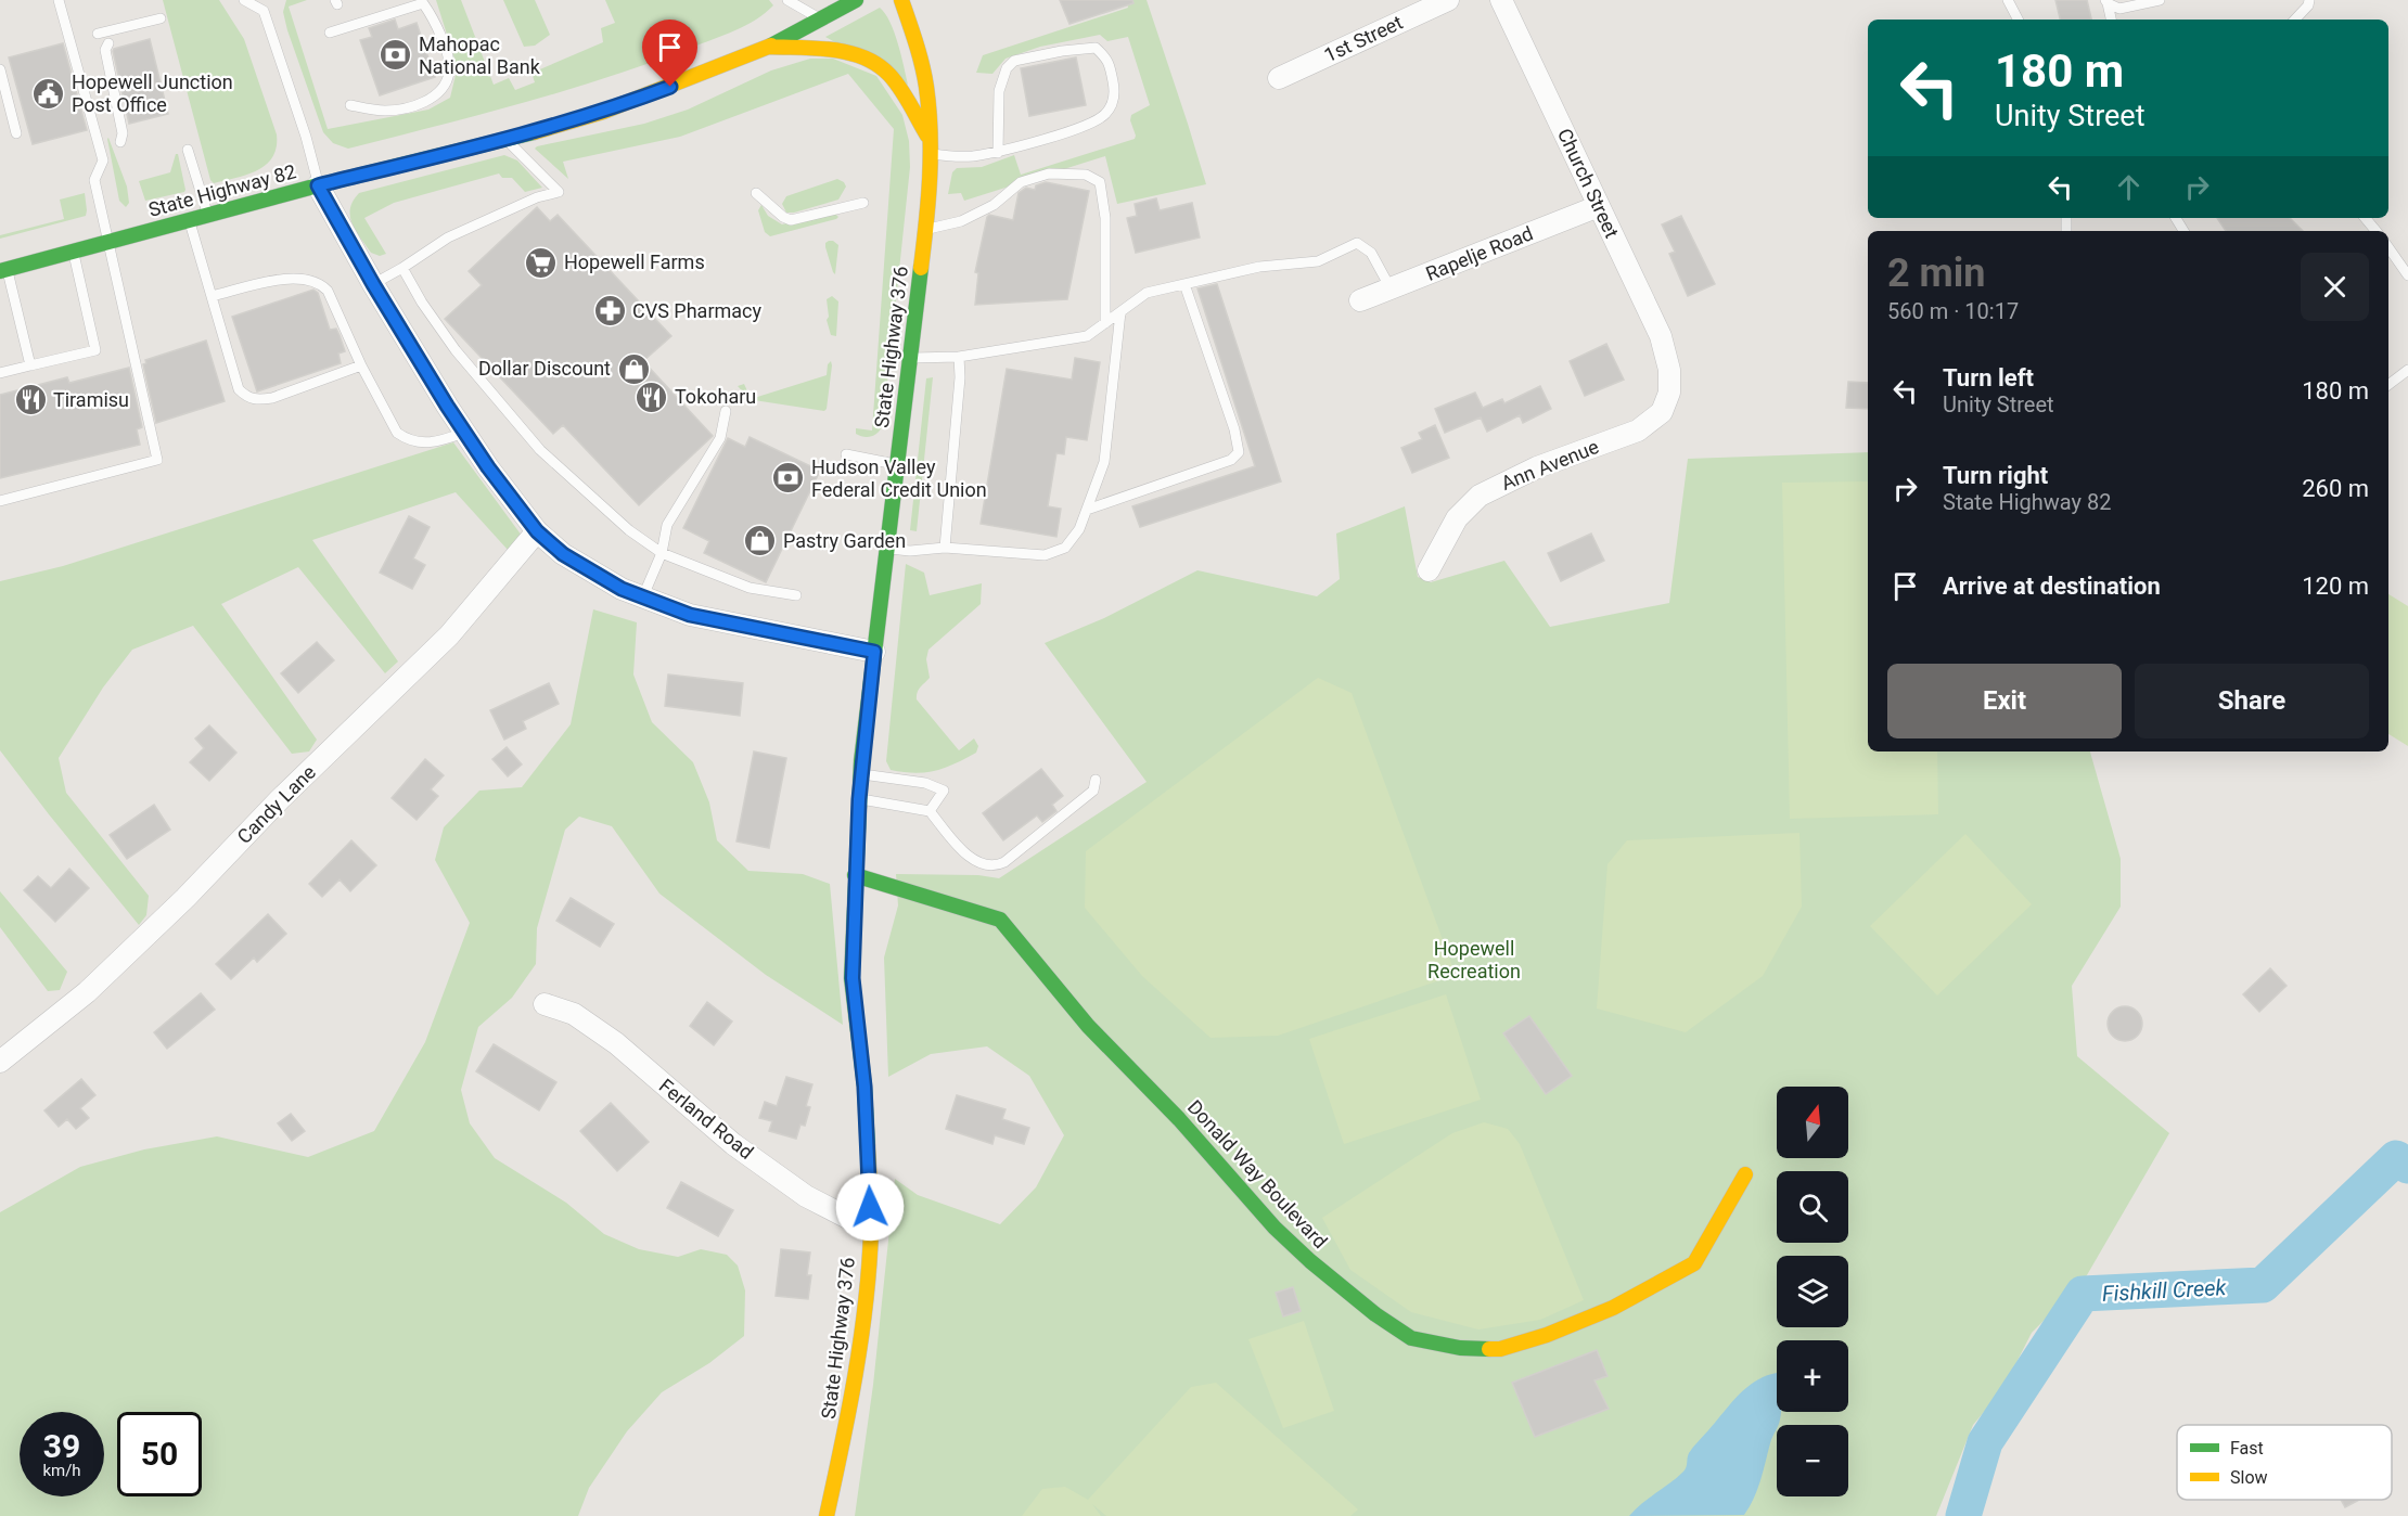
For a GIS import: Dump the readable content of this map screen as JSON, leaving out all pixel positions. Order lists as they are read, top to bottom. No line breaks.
{"streets":{"main road":["State Highway 82","State Highway 376","Donald Way Boulevard"],"street":["1st Street","Church Street","Rapelje Road","Ann Avenue","Candy Lane","Ferland Road"]},"crossings":[["Church Street","Rapelje Road"],["Church Street","Ann Avenue"],["State Highway 376","Ferland Road"],["State Highway 376","Donald Way Boulevard"]],"water":["Fishkill Creek"],"parks":["Hopewell Recreation"],"places":{"bank":["Mahopac National Bank","Hudson Valley Federal Credit Union"],"public building":["Hopewell Junction Post Office"],"supermarket":["Hopewell Farms"],"pharmacy":["CVS Pharmacy"],"shop":["Dollar Discount","Pastry Garden"],"restaurant":["Tokoharu","Tiramisu"]},"legend":["Fast","Slow"],"north":"top","page":{"turn":["180 m","Unity Street"],"heading":["2 min","560 m · 10:17"],"list":[{"name":"Turn left","note":"Unity Street","value":"180 m"},{"name":"Turn right","note":"State Highway 82","value":"260 m"},{"name":"Arrive at destination","value":"120 m"}],"buttons":["Exit","Share"],"map_buttons":["+","−"],"speed":"39 km/h","limit":"50"}}
